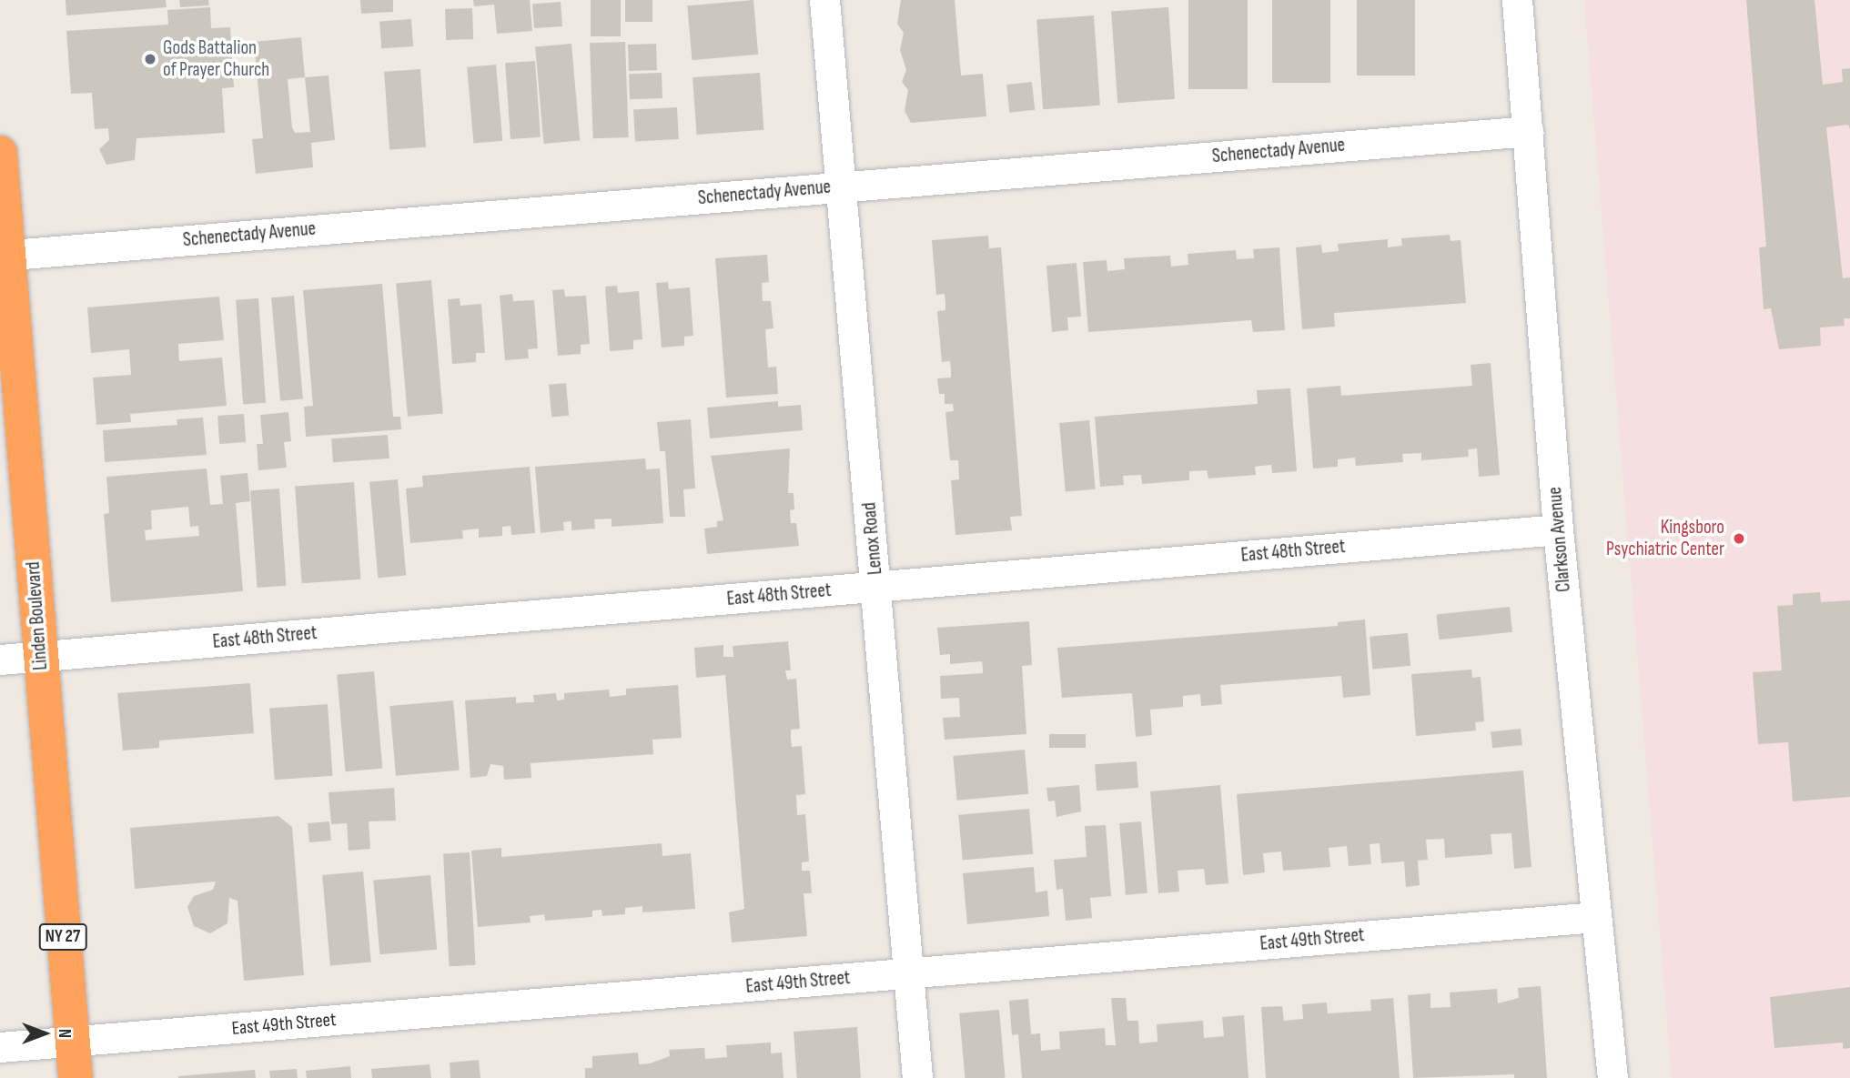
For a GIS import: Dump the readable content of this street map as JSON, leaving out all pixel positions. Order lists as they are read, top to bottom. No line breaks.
{"streets":{"highway":["Linden Boulevard","NY 27"],"street":["Schenectady Avenue","Lenox Road","Clarkson Avenue","East 48th Street","East 49th Street"]},"crossings":[["Schenectady Avenue","Lenox Road"],["Schenectady Avenue","Clarkson Avenue"],["Schenectady Avenue","Linden Boulevard"],["Lenox Road","East 48th Street"],["Lenox Road","East 49th Street"],["Clarkson Avenue","East 48th Street"],["Clarkson Avenue","East 49th Street"],["East 48th Street","Linden Boulevard"],["Linden Boulevard","East 49th Street"]],"places":["Gods Battalion of Prayer Church","Kingsboro Psychiatric Center"],"north":"right"}
